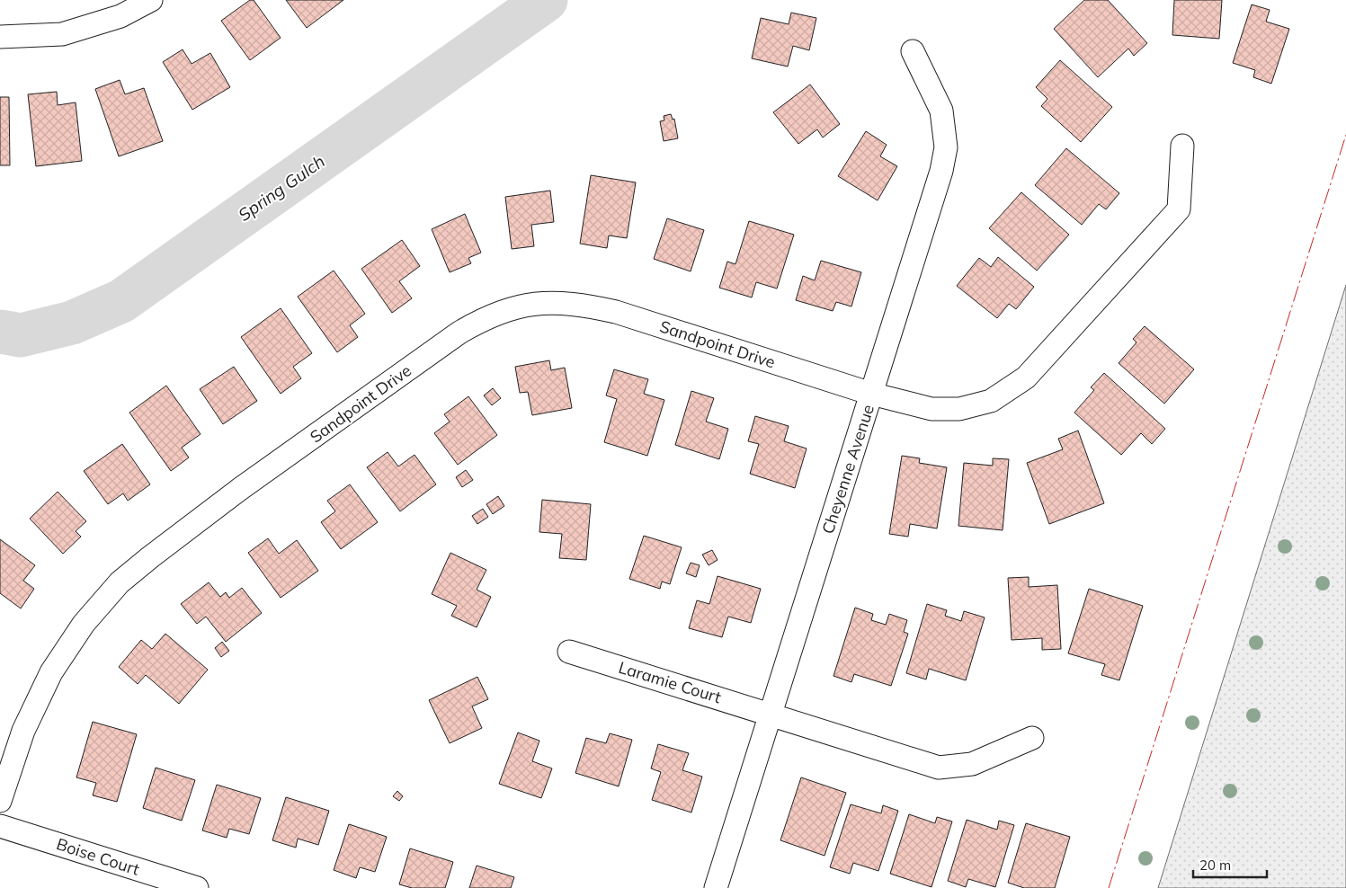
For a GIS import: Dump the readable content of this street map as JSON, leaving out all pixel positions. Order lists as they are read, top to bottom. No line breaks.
{"streets":{"street":["Sandpoint Drive","Cheyenne Avenue","Laramie Court","Boise Court"]},"crossings":[["Sandpoint Drive","Cheyenne Avenue"],["Cheyenne Avenue","Laramie Court"]],"water":["Spring Gulch"],"scale_bar":"20 m"}
